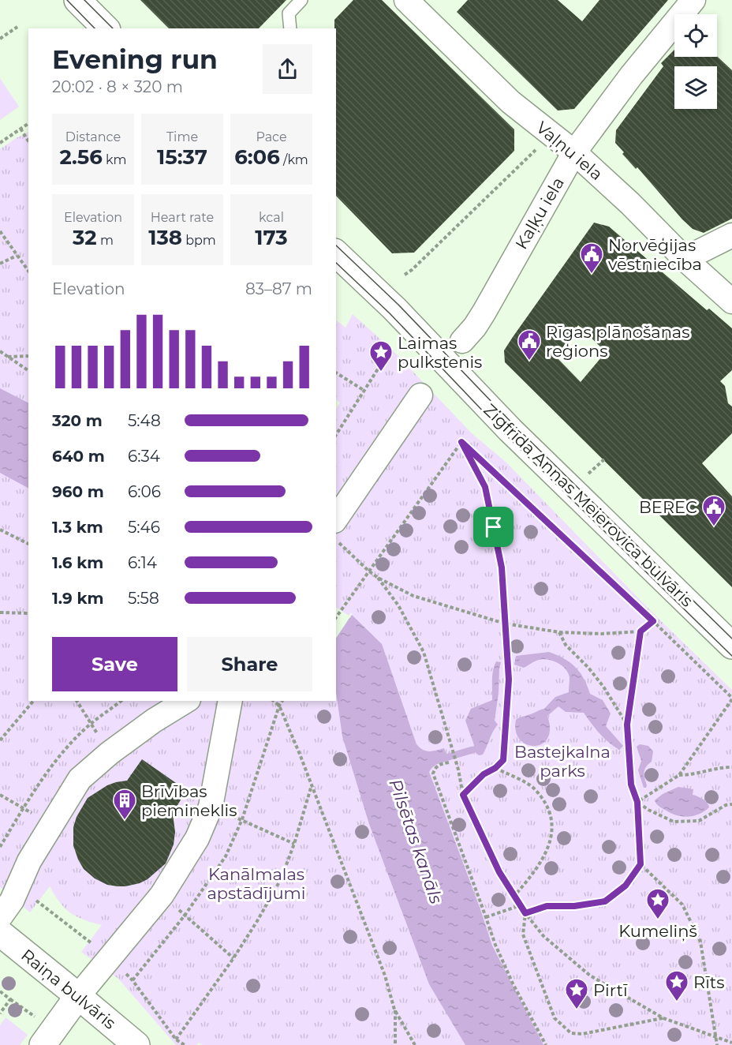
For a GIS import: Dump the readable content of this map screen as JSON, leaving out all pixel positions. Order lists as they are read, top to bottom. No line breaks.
{"streets":{"street":["Vaļņu iela","Kaļķu iela","Zigfrīda Annas Meierovica bulvāris","Raiņa bulvāris"]},"crossings":[["Vaļņu iela","Kaļķu iela"]],"water":["Pilsētas kanāls"],"parks":["Bastejkalna parks","Kanālmalas apstādījumi"],"places":{"public building":["Norvēģijas vēstniecība","Rīgas plānošanas reģions","BEREC"],"place":["Laimas pulkstenis","Kumeliņš","Rīts","Pirtī"],"building":["Brīvības piemineklis"]},"page":{"heading":["Evening run","20:02 · 8 × 320 m"],"stats":[["Distance","2.56 km"],["Time","15:37"],["Pace","6:06 /km"],["Elevation","32 m"],["Heart rate","138 bpm"],["kcal","173"]],"chart":["Elevation","83–87 m"],"list":[{"name":"320 m","note":"5:48"},{"name":"640 m","note":"6:34"},{"name":"960 m","note":"6:06"},{"name":"1.3 km","note":"5:46"},{"name":"1.6 km","note":"6:14"},{"name":"1.9 km","note":"5:58"}],"buttons":["Save","Share"]}}
